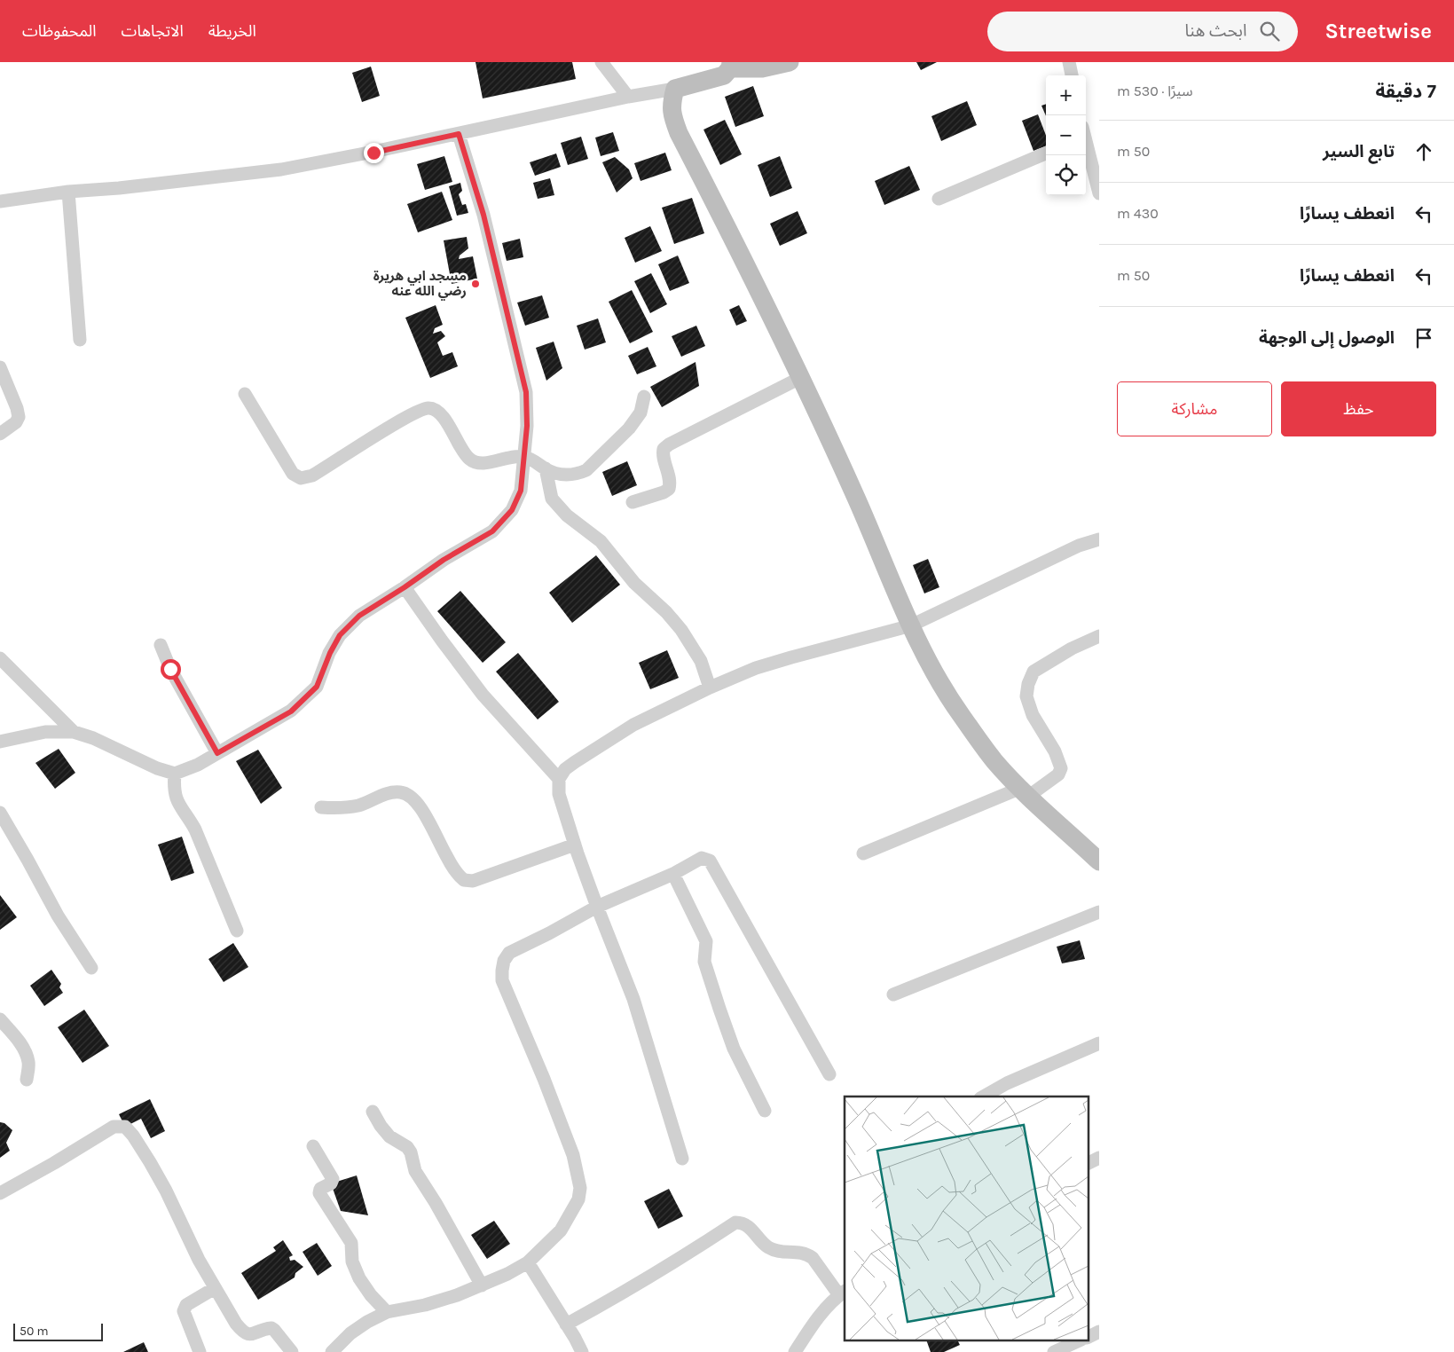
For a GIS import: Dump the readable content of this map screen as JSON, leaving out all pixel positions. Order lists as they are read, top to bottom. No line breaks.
{"places":["مسجد ابي هريرة رضي الله عنه"],"scale_bar":"50 m","page":{"header":"Streetwise","search":"ابحث هنا","nav":["الخريطة","الاتجاهات","المحفوظات"],"heading":["7 دقيقة","سيرًا · 530 m"],"map_buttons":["+","−"],"list":[["تابع السير","50 m"],["انعطف يسارًا","430 m"],["انعطف يسارًا","50 m"],"الوصول إلى الوجهة"],"buttons":["حفظ","مشاركة"],"scale":"50 m"}}
